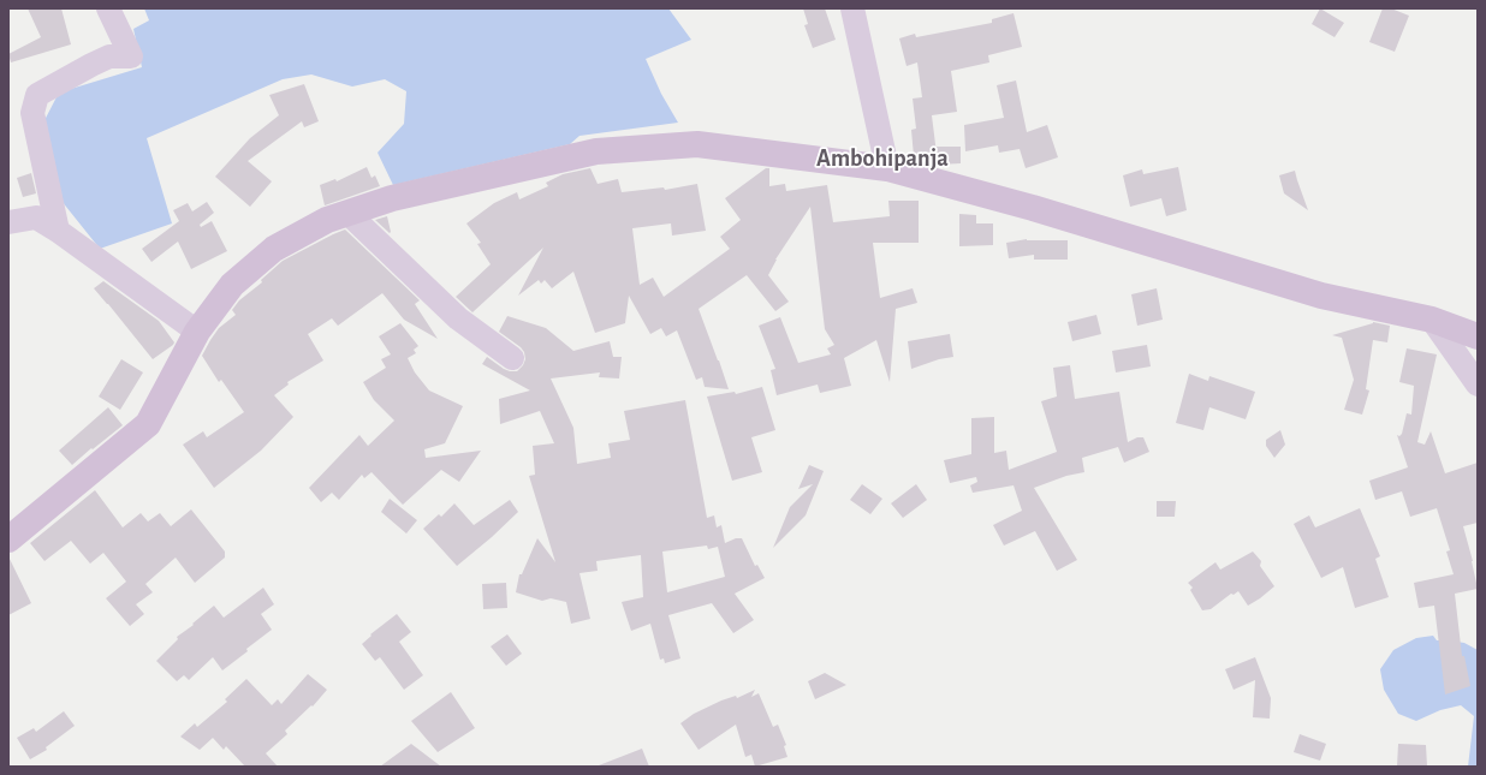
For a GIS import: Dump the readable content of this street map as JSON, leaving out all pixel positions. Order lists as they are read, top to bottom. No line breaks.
{"districts":["Ambohipanja"]}
